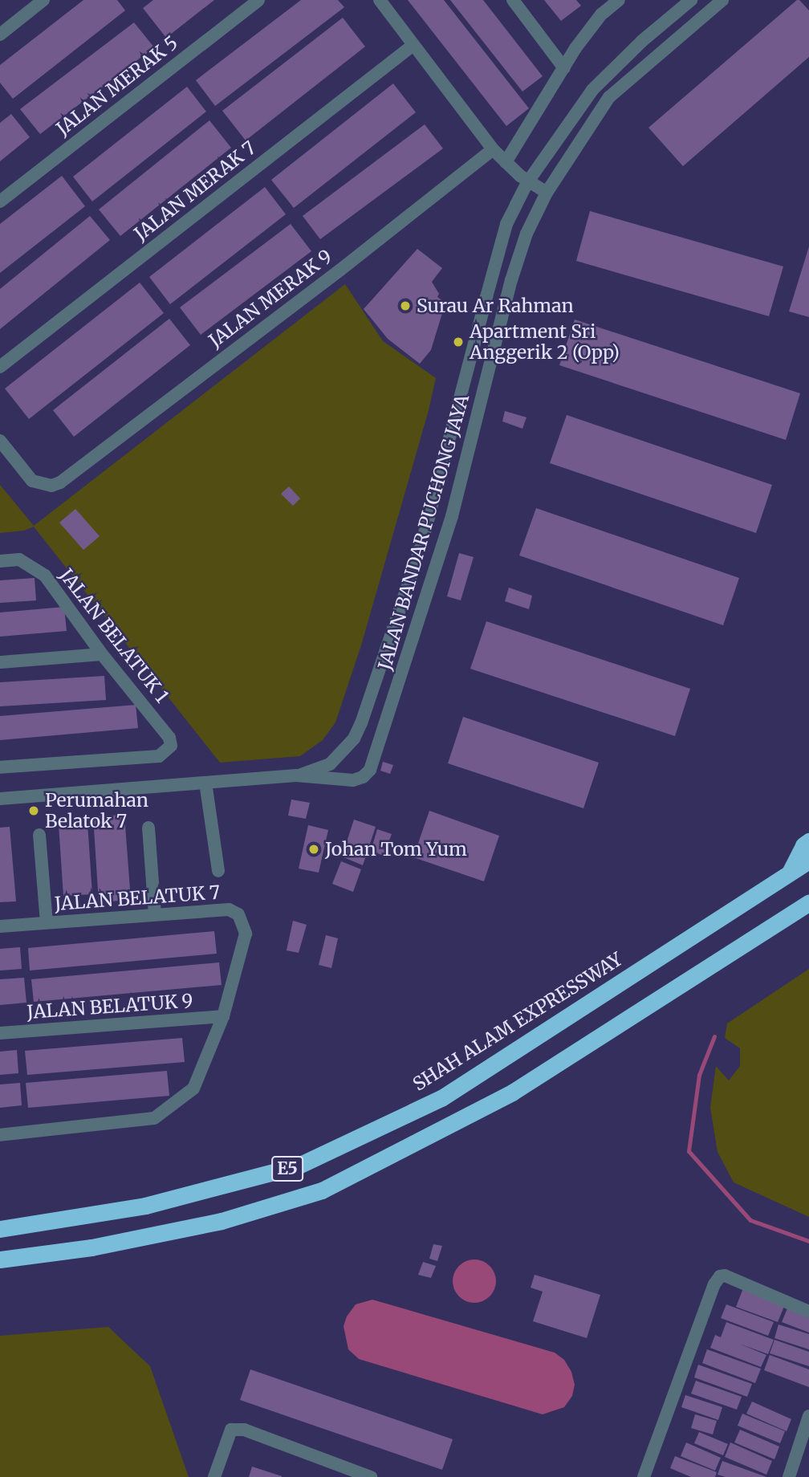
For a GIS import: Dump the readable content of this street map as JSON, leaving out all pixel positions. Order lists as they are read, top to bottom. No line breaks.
{"streets":{"highway":["SHAH ALAM EXPRESSWAY","E5"],"street":["JALAN MERAK 5","JALAN MERAK 7","JALAN MERAK 9","JALAN BANDAR PUCHONG JAYA","JALAN BELATUK 1","JALAN BELATUK 7","JALAN BELATUK 9"]},"crossings":[["JALAN BELATUK 7","JALAN BELATUK 9"]],"places":["Surau Ar Rahman","Apartment Sri Anggerik 2 (Opp)","Perumahan Belatok 7","Johan Tom Yum"]}
